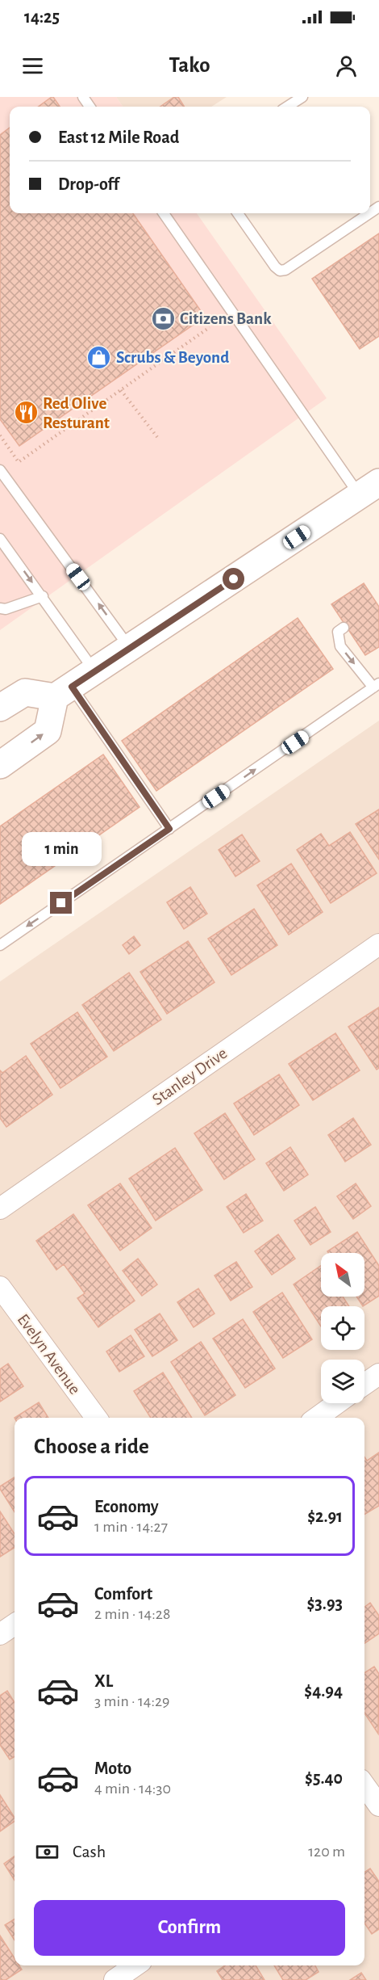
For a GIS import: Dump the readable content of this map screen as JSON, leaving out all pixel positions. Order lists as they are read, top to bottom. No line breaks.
{"streets":{"street":["Stanley Drive","Evelyn Avenue"]},"places":{"bank":["Citizens Bank"],"shop":["Scrubs & Beyond"],"restaurant":["Red Olive Resturant"]},"north":"top left","page":{"status":"14:25","header":"Tako","banner":["East 12 Mile Road","Drop-off"],"bubble":"1 min","heading":"Choose a ride","list":[{"name":"Economy","note":"1 min · 14:27","value":"$2.91"},{"name":"Comfort","note":"2 min · 14:28","value":"$3.93"},{"name":"XL","note":"3 min · 14:29","value":"$4.94"},{"name":"Moto","note":"4 min · 14:30","value":"$5.40"}],"pay":["Cash","120 m"],"buttons":"Confirm"}}
